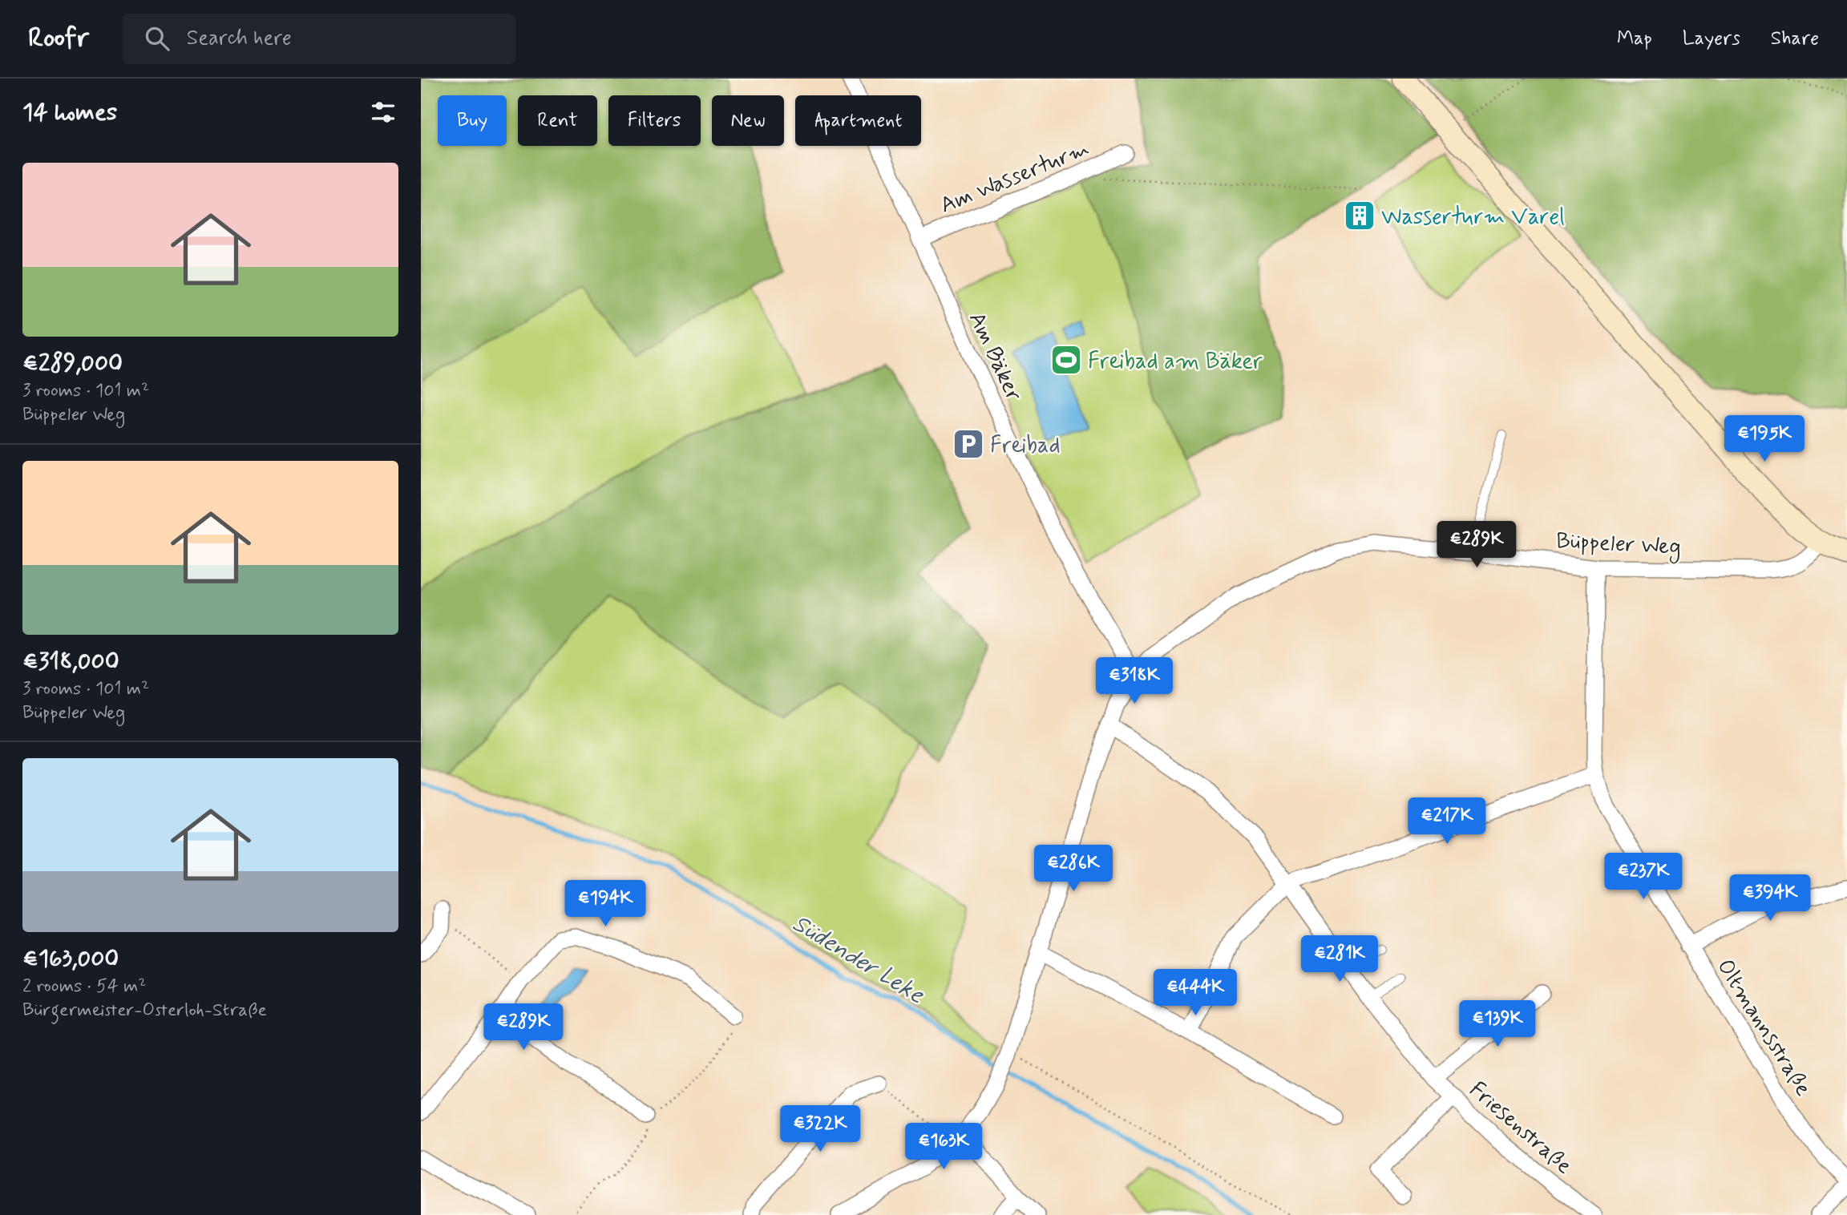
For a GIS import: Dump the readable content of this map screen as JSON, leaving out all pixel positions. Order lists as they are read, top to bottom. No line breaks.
{"streets":{"street":["Am Wasserturm","Am Bäker","Büppeler Weg","Oltmannsstraße","Friesenstraße"]},"crossings":[["Am Wasserturm","Am Bäker"],["Am Bäker","Büppeler Weg"],["Büppeler Weg","Oltmannsstraße"],["Büppeler Weg","Friesenstraße"]],"water":["Südender Leke"],"places":{"building":["Wasserturm Varel"],"sports":["Freibad am Bäker"],"parking":["Freibad"]},"page":{"header":"Roofr","search":"Search here","nav":["Map","Layers","Share"],"heading":"14 homes","chip":["Buy","Rent","Filters","New","Apartment"],"list":[{"name":"€289,000","note":"3 rooms · 101 m² · Büppeler Weg"},{"name":"€318,000","note":"3 rooms · 101 m² · Büppeler Weg"},{"name":"€163,000","note":"2 rooms · 54 m² · Bürgermeister-Osterloh-Straße"}],"price":["€195K","€289K","€318K","€217K","€286K","€237K","€394K","€194K","€281K","€444K","€139K","€289K","€322K","€163K"]}}
